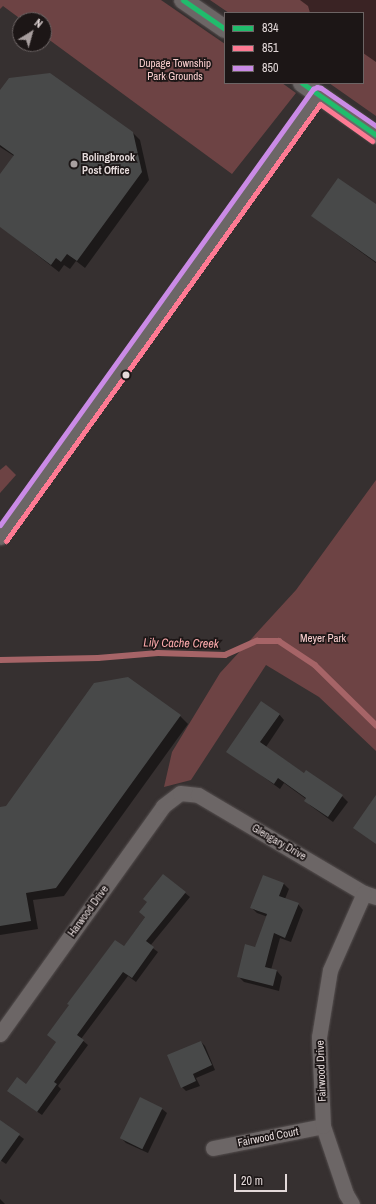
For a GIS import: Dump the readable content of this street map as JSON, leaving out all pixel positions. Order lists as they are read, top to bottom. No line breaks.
{"streets":{"street":["Glengary Drive","Harwood Drive","Fairwood Drive","Fairwood Court"]},"crossings":[["Glengary Drive","Harwood Drive"],["Glengary Drive","Fairwood Drive"],["Fairwood Drive","Fairwood Court"]],"water":["Lily Cache Creek"],"parks":["Dupage Township Park Grounds","Meyer Park"],"places":["Bolingbrook Post Office"],"lines":["transit line 834","transit line 850","transit line 851"],"legend":["834","851","850"],"scale_bar":"20 m","north":"top right"}
